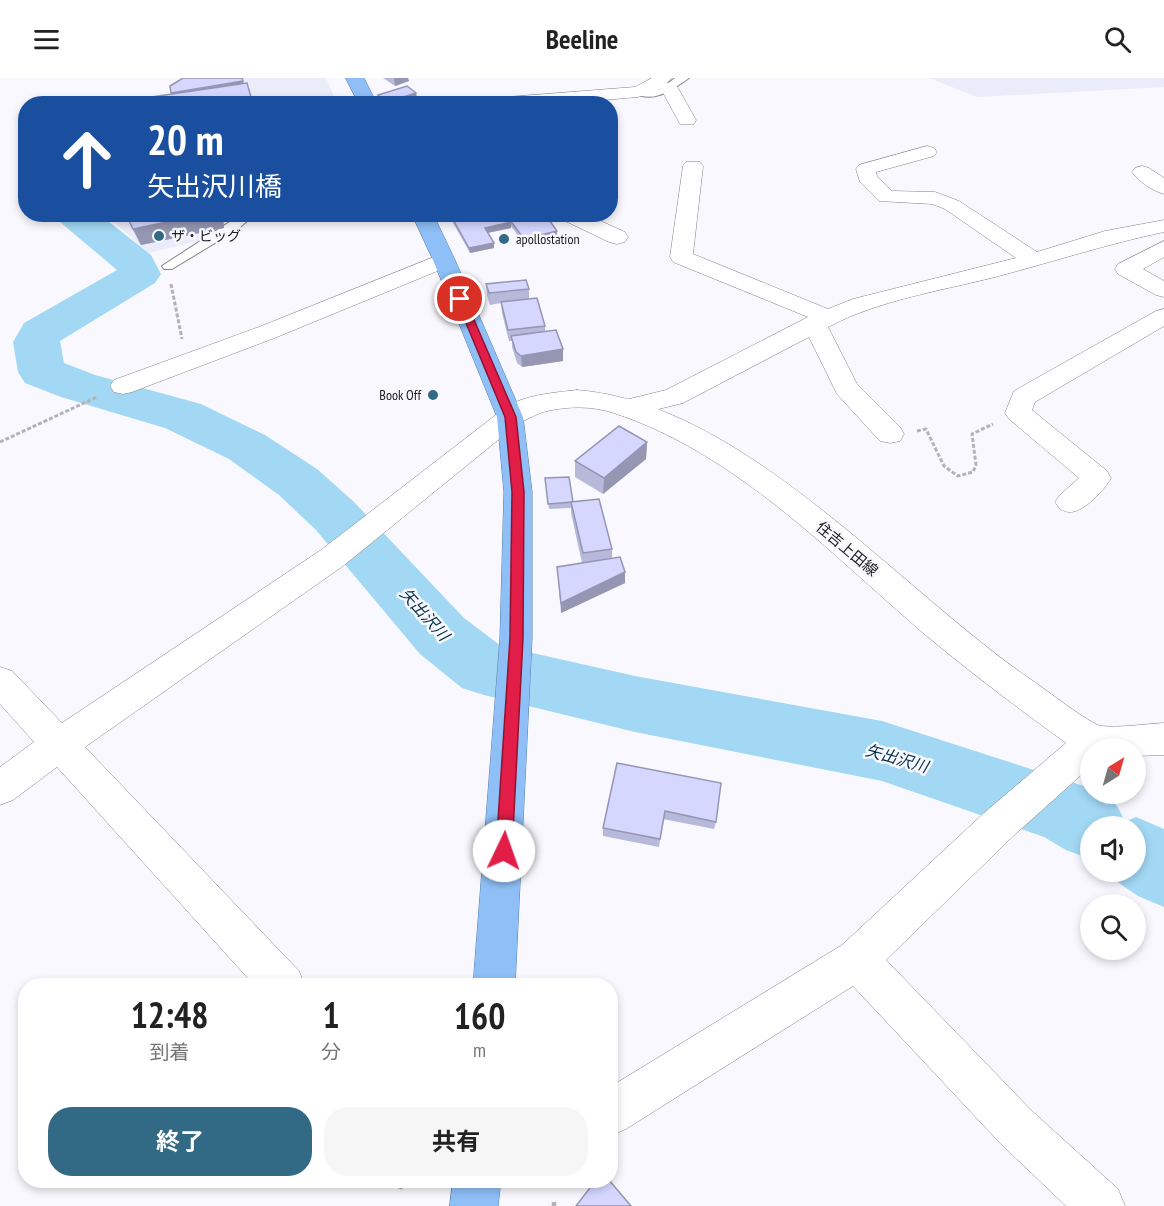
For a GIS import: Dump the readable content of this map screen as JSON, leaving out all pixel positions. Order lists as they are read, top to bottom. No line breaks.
{"streets":{"street":["住吉上田線"]},"water":["矢出沢川"],"places":["ザ・ビッグ","apollostation","Book Off"],"north":"top right","page":{"header":"Beeline","turn":["20 m","矢出沢川橋"],"eta":["12:48","到着","1","分","160","m"],"buttons":["終了","共有"]}}
